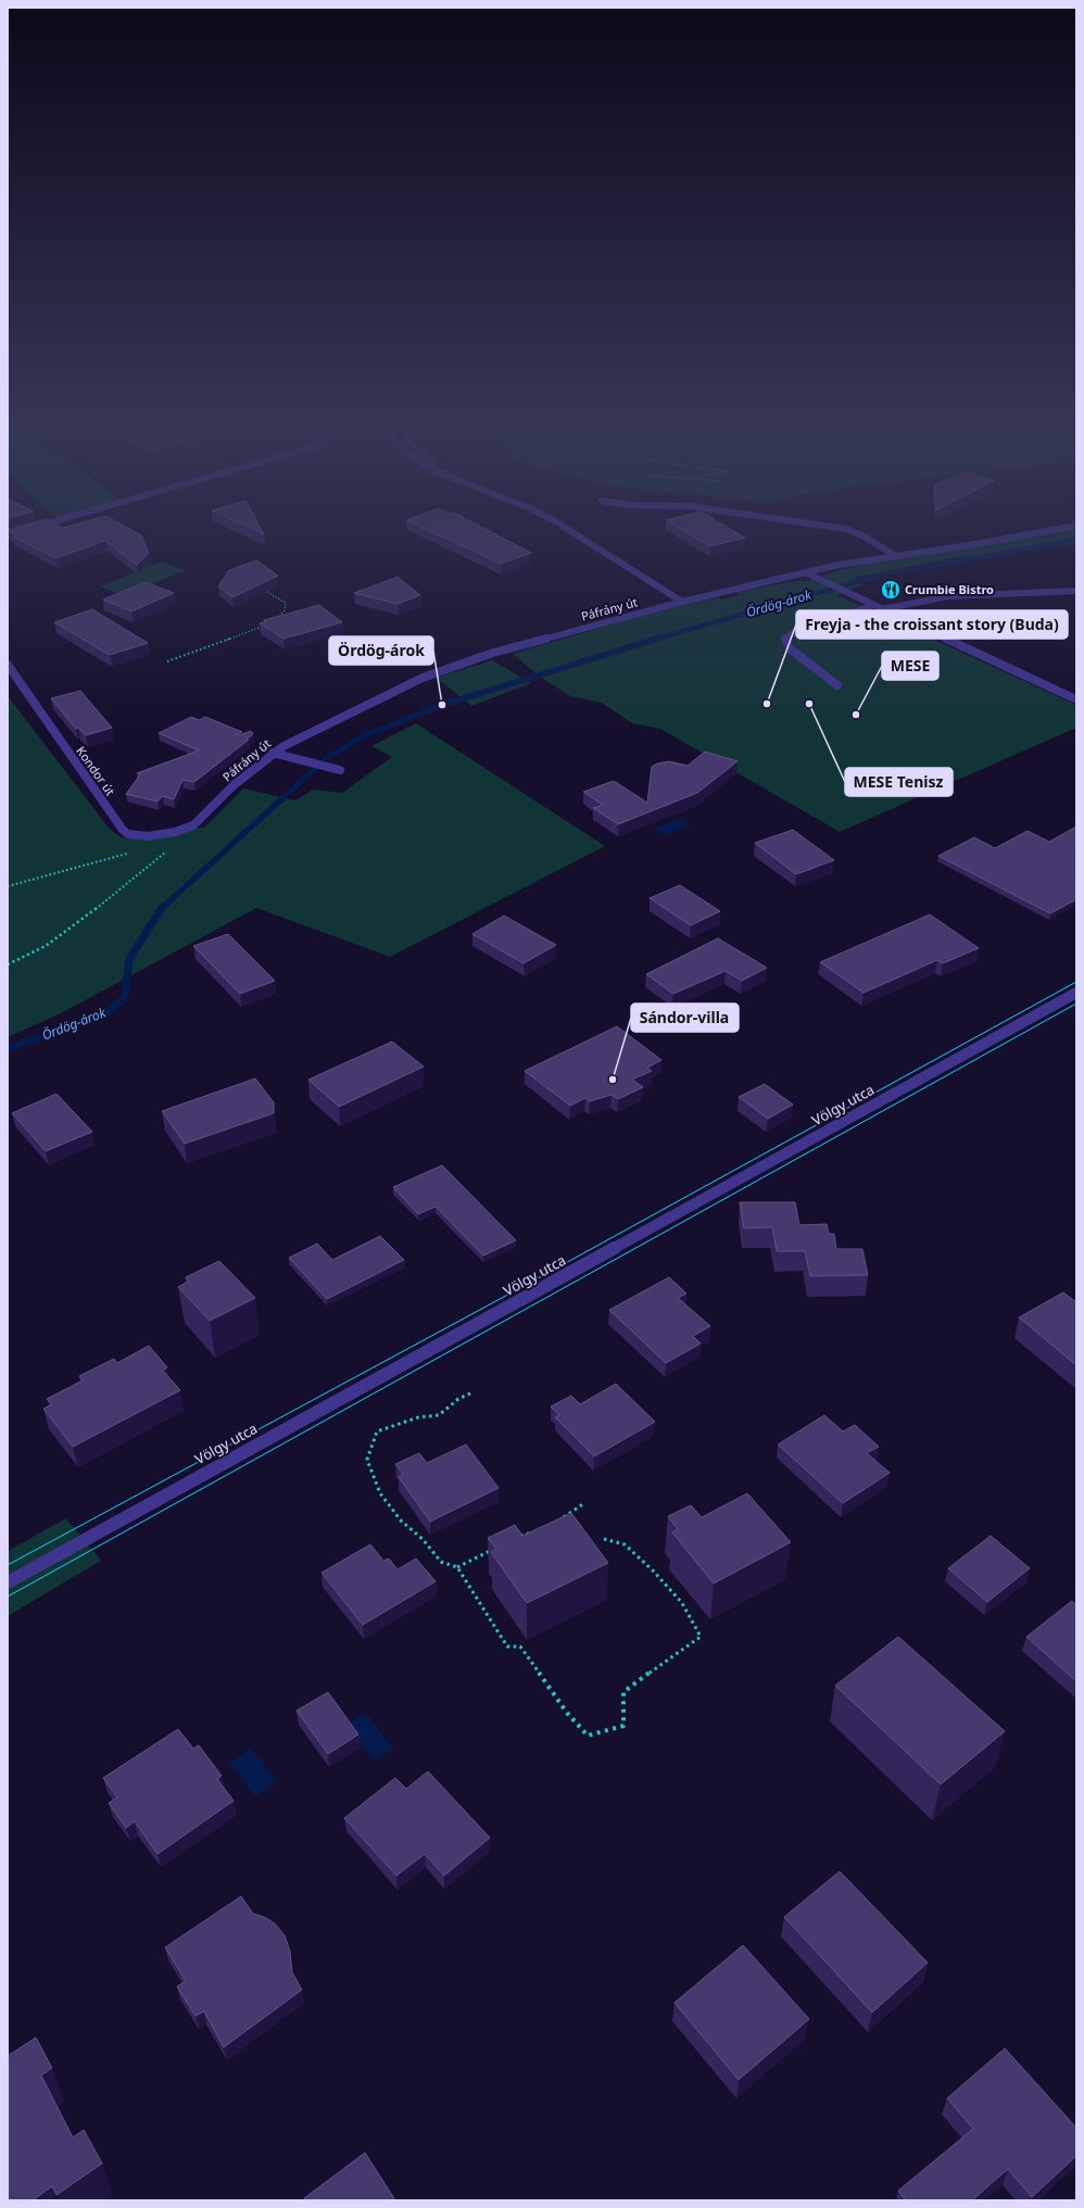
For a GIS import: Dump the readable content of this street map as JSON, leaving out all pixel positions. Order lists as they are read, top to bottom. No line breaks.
{"streets":{"street":["Páfrány út","Kondor út","Völgy utca"]},"crossings":[["Páfrány út","Kondor út"]],"water":["Ördög-árok"],"places":{"restaurant":["Crumbie Bistro"],"other":["Freyja - the croissant story (Buda)","MESE Tenisz","Ördög-árok","MESE","Sándor-villa"]}}
